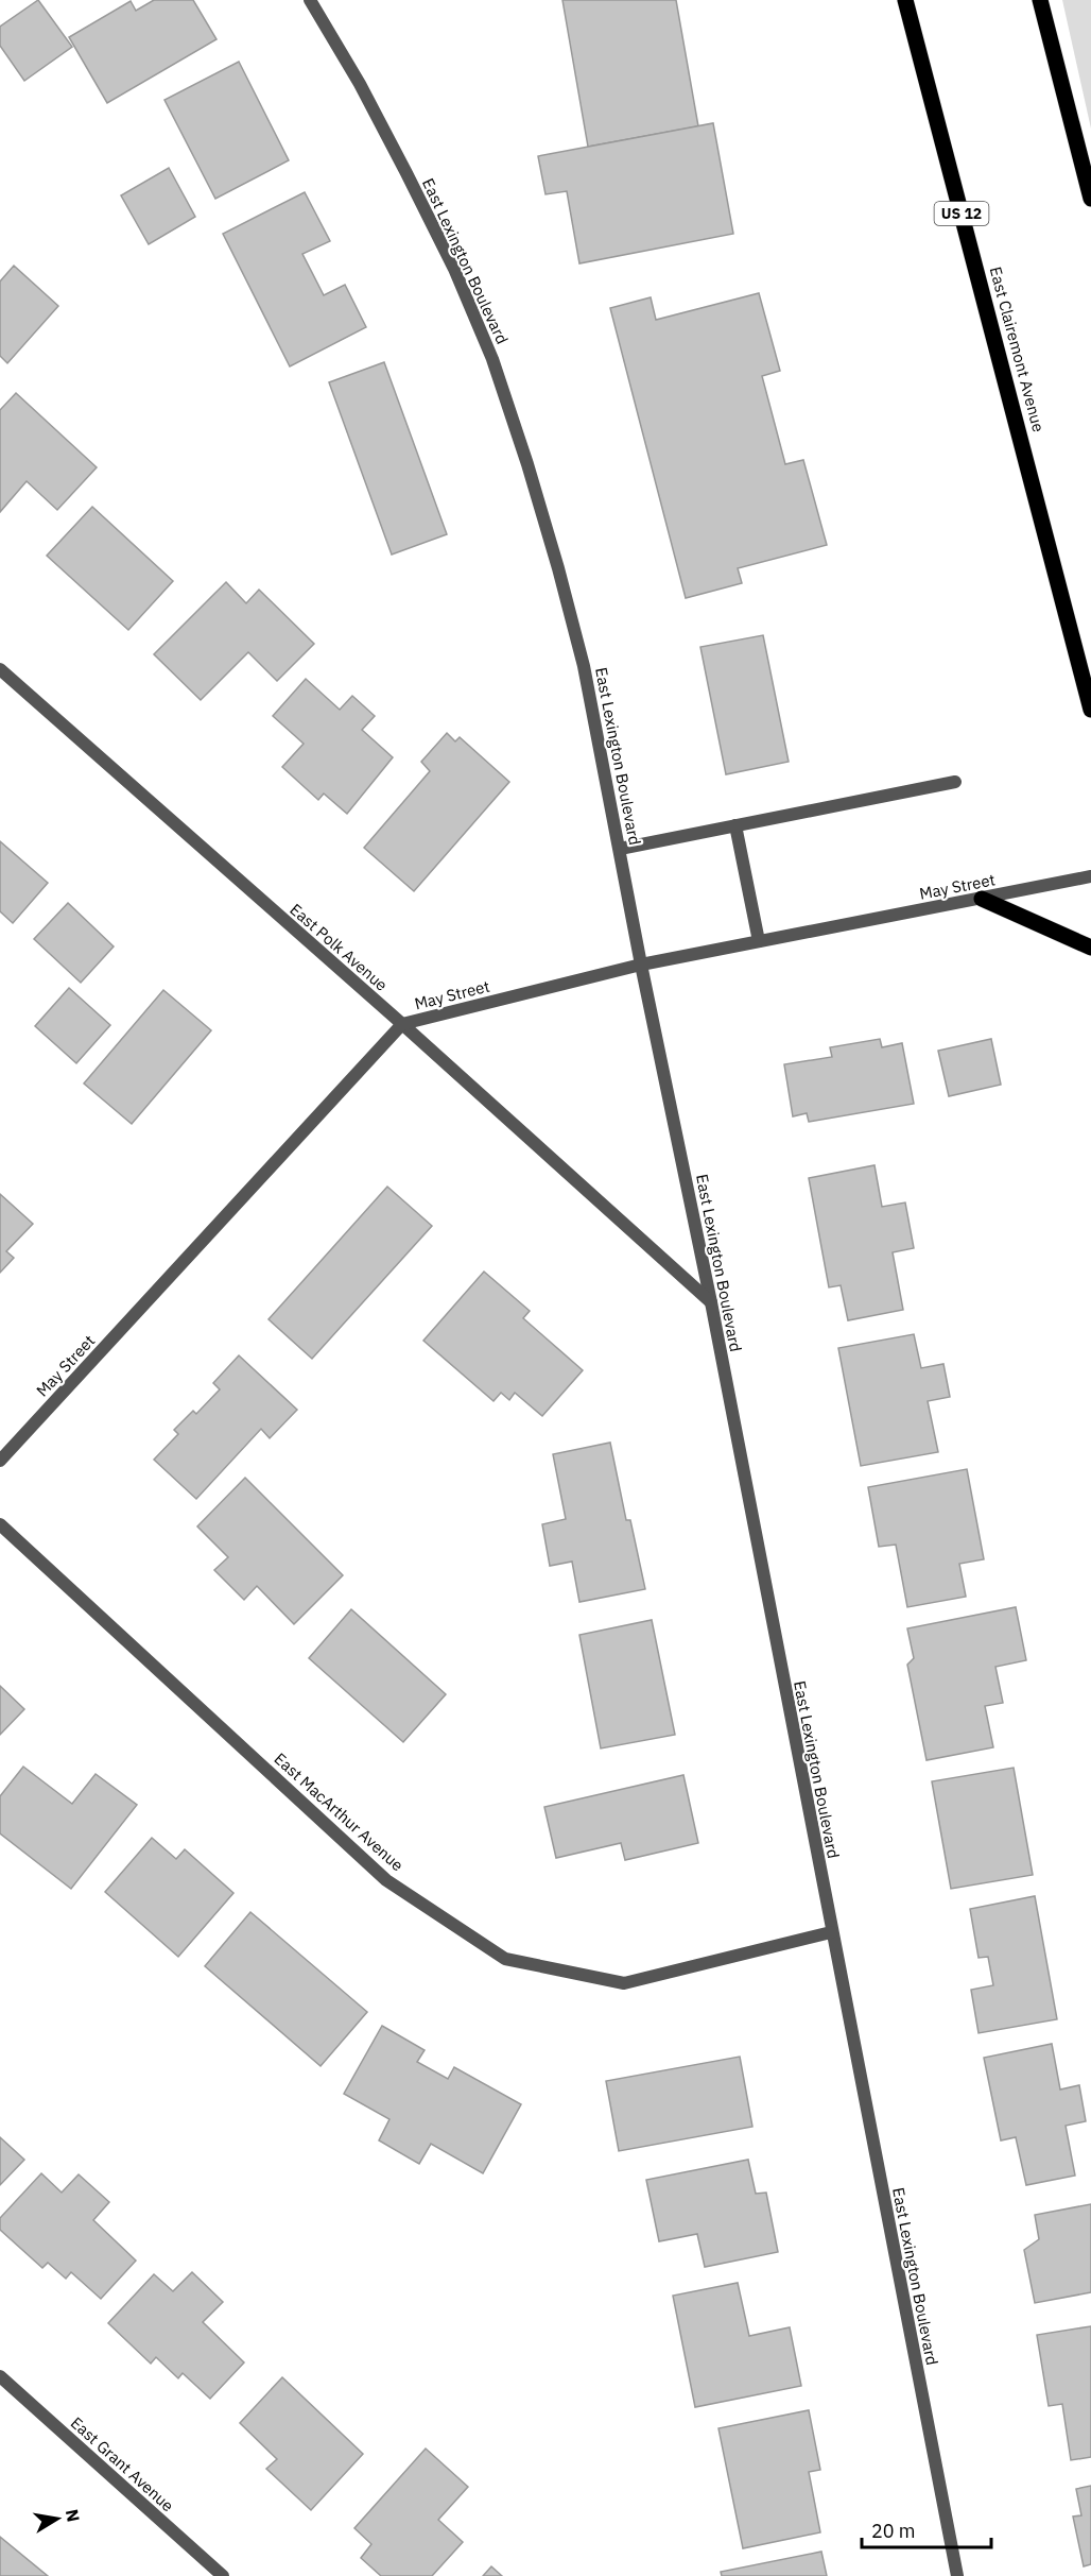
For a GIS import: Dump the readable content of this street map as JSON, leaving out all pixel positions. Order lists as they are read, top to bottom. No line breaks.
{"streets":{"main road":["US 12","East Clairemont Avenue"],"street":["East Lexington Boulevard","May Street","East Polk Avenue","East MacArthur Avenue","East Grant Avenue"]},"crossings":[["East Lexington Boulevard","May Street"],["East Lexington Boulevard","East Polk Avenue"],["East Lexington Boulevard","East MacArthur Avenue"],["May Street","East Polk Avenue"]],"scale_bar":"20 m","north":"right"}
